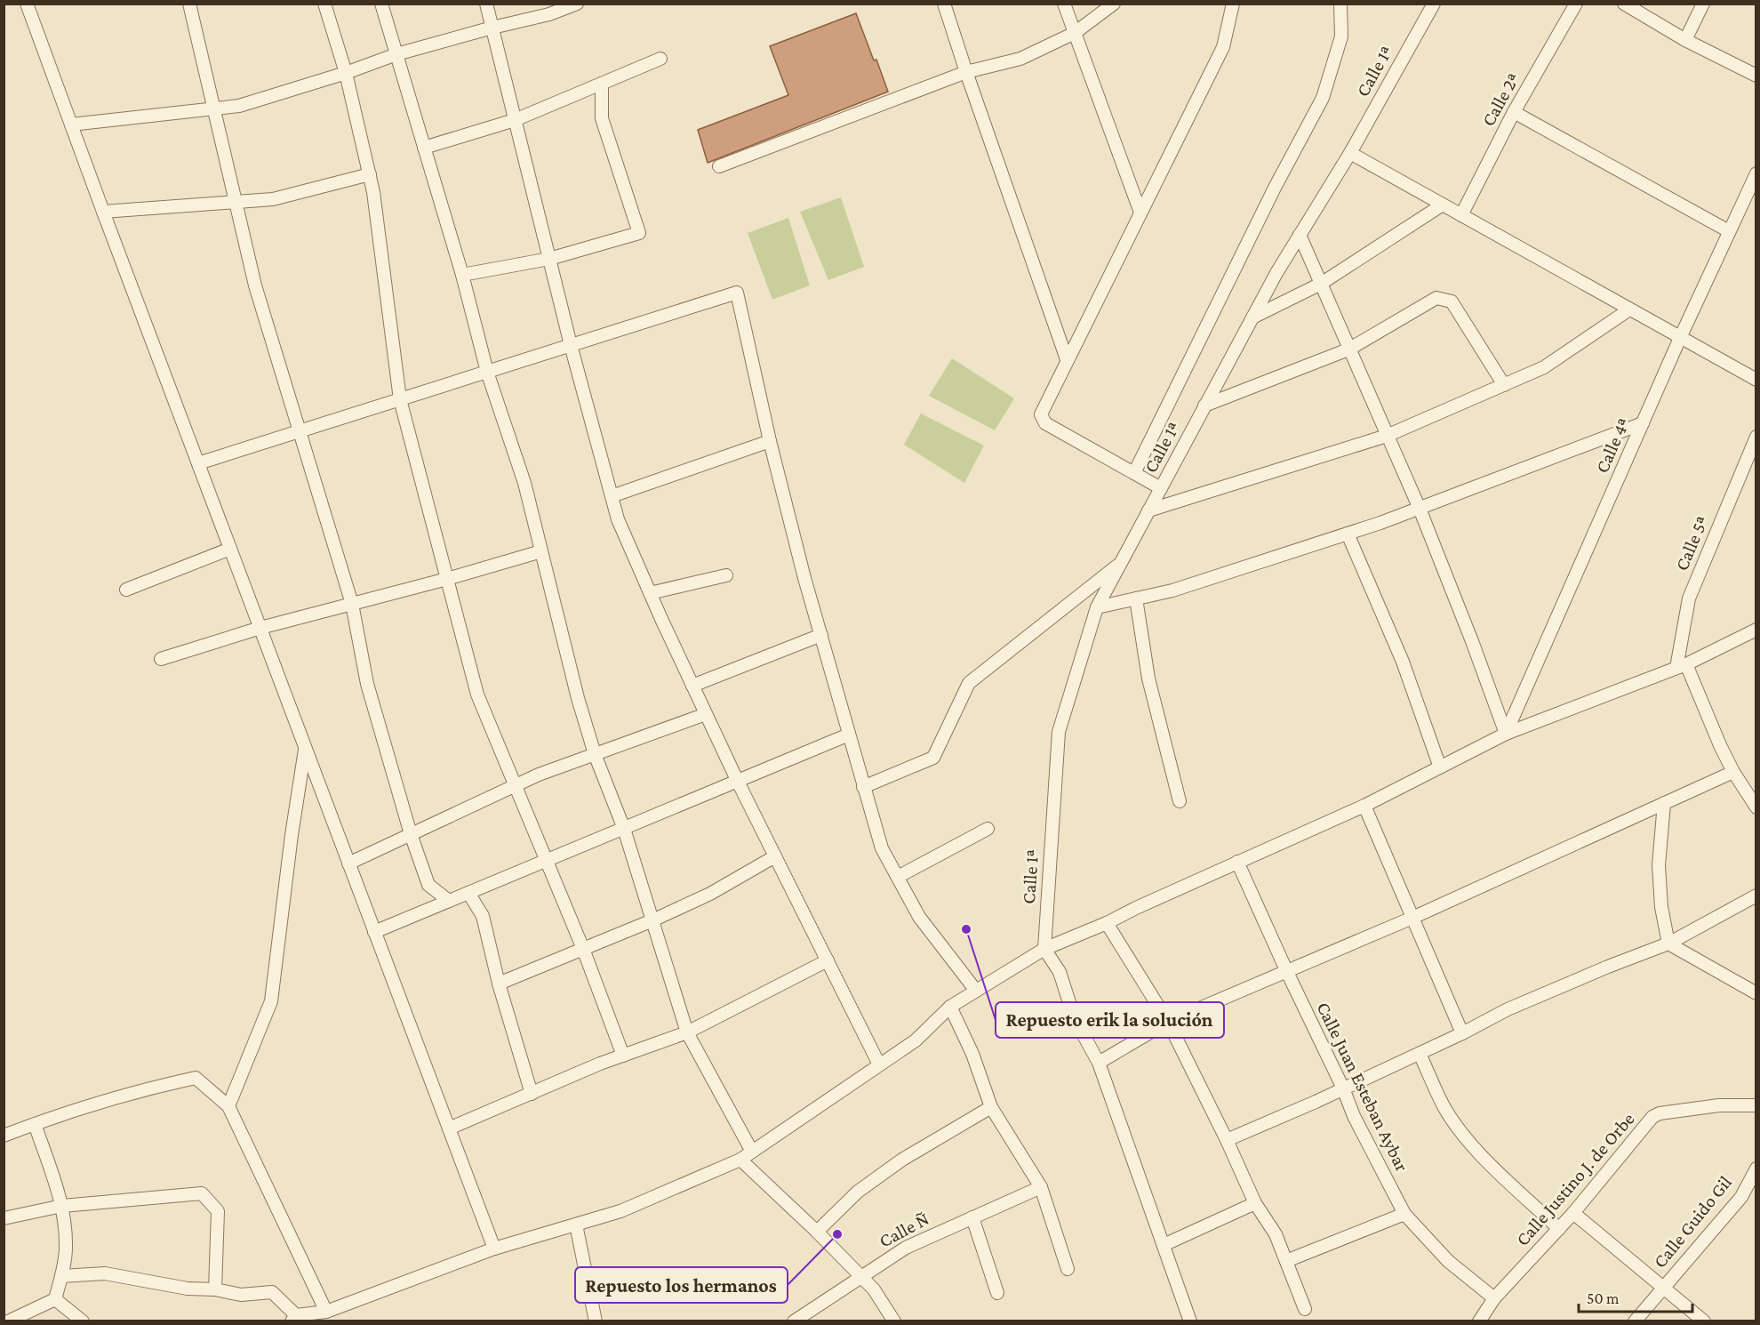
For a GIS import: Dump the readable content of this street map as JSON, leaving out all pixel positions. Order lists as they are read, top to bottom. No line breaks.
{"streets":{"street":["Calle 1ª","Calle 2ª","Calle 4ª","Calle 5ª","Calle Juan Esteban Aybar","Calle Justino J. de Orbe","Calle Guido Gil","Calle Ñ"]},"crossings":[["Calle Juan Esteban Aybar","Calle Justino J. de Orbe"]],"places":["Repuesto erik la solución","Repuesto los hermanos"],"scale_bar":"50 m"}
